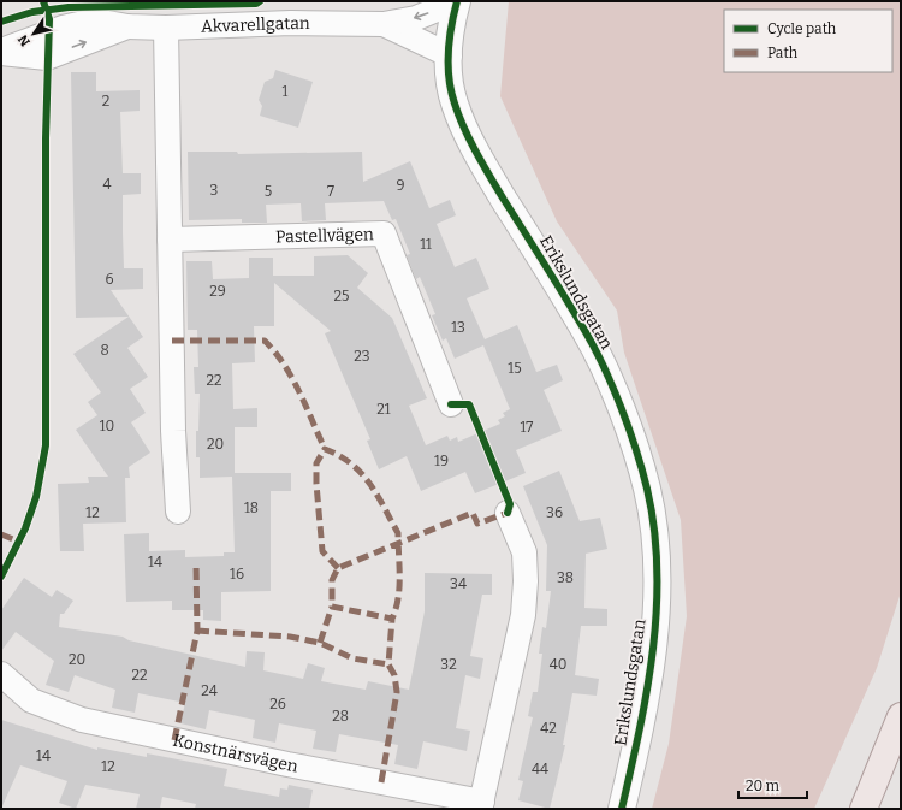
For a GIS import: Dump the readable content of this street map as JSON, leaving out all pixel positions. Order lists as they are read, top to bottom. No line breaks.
{"streets":{"street":["Akvarellgatan","Pastellvägen","Erikslundsgatan","Konstnärsvägen"]},"crossings":[["Akvarellgatan","Erikslundsgatan"]],"house_numbers":["1","2","4","9","3","5","7","11","6","29","25","13","8","23","15","22","21","10","17","20","19","18","12","36","14","16","38","34","20","32","40","22","24","26","28","42","14","12","44"],"legend":["Cycle path","Path"],"scale_bar":"20 m","north":"bottom left"}
